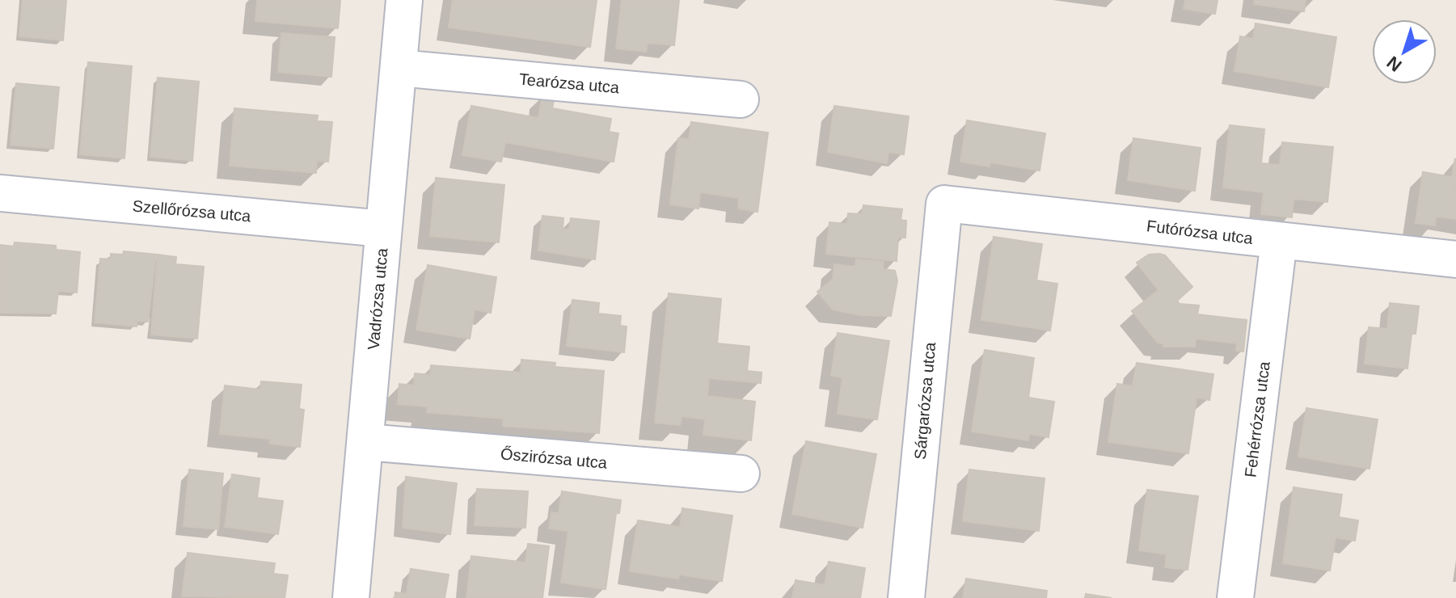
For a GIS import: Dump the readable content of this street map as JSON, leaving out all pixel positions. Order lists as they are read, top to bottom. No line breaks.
{"streets":{"street":["Tearózsa utca","Szellőrózsa utca","Futórózsa utca","Vadrózsa utca","Sárgarózsa utca","Fehérrózsa utca","Őszirózsa utca"]},"crossings":[["Tearózsa utca","Vadrózsa utca"],["Szellőrózsa utca","Vadrózsa utca"],["Futórózsa utca","Sárgarózsa utca"],["Futórózsa utca","Fehérrózsa utca"],["Vadrózsa utca","Őszirózsa utca"]],"north":"bottom left"}
